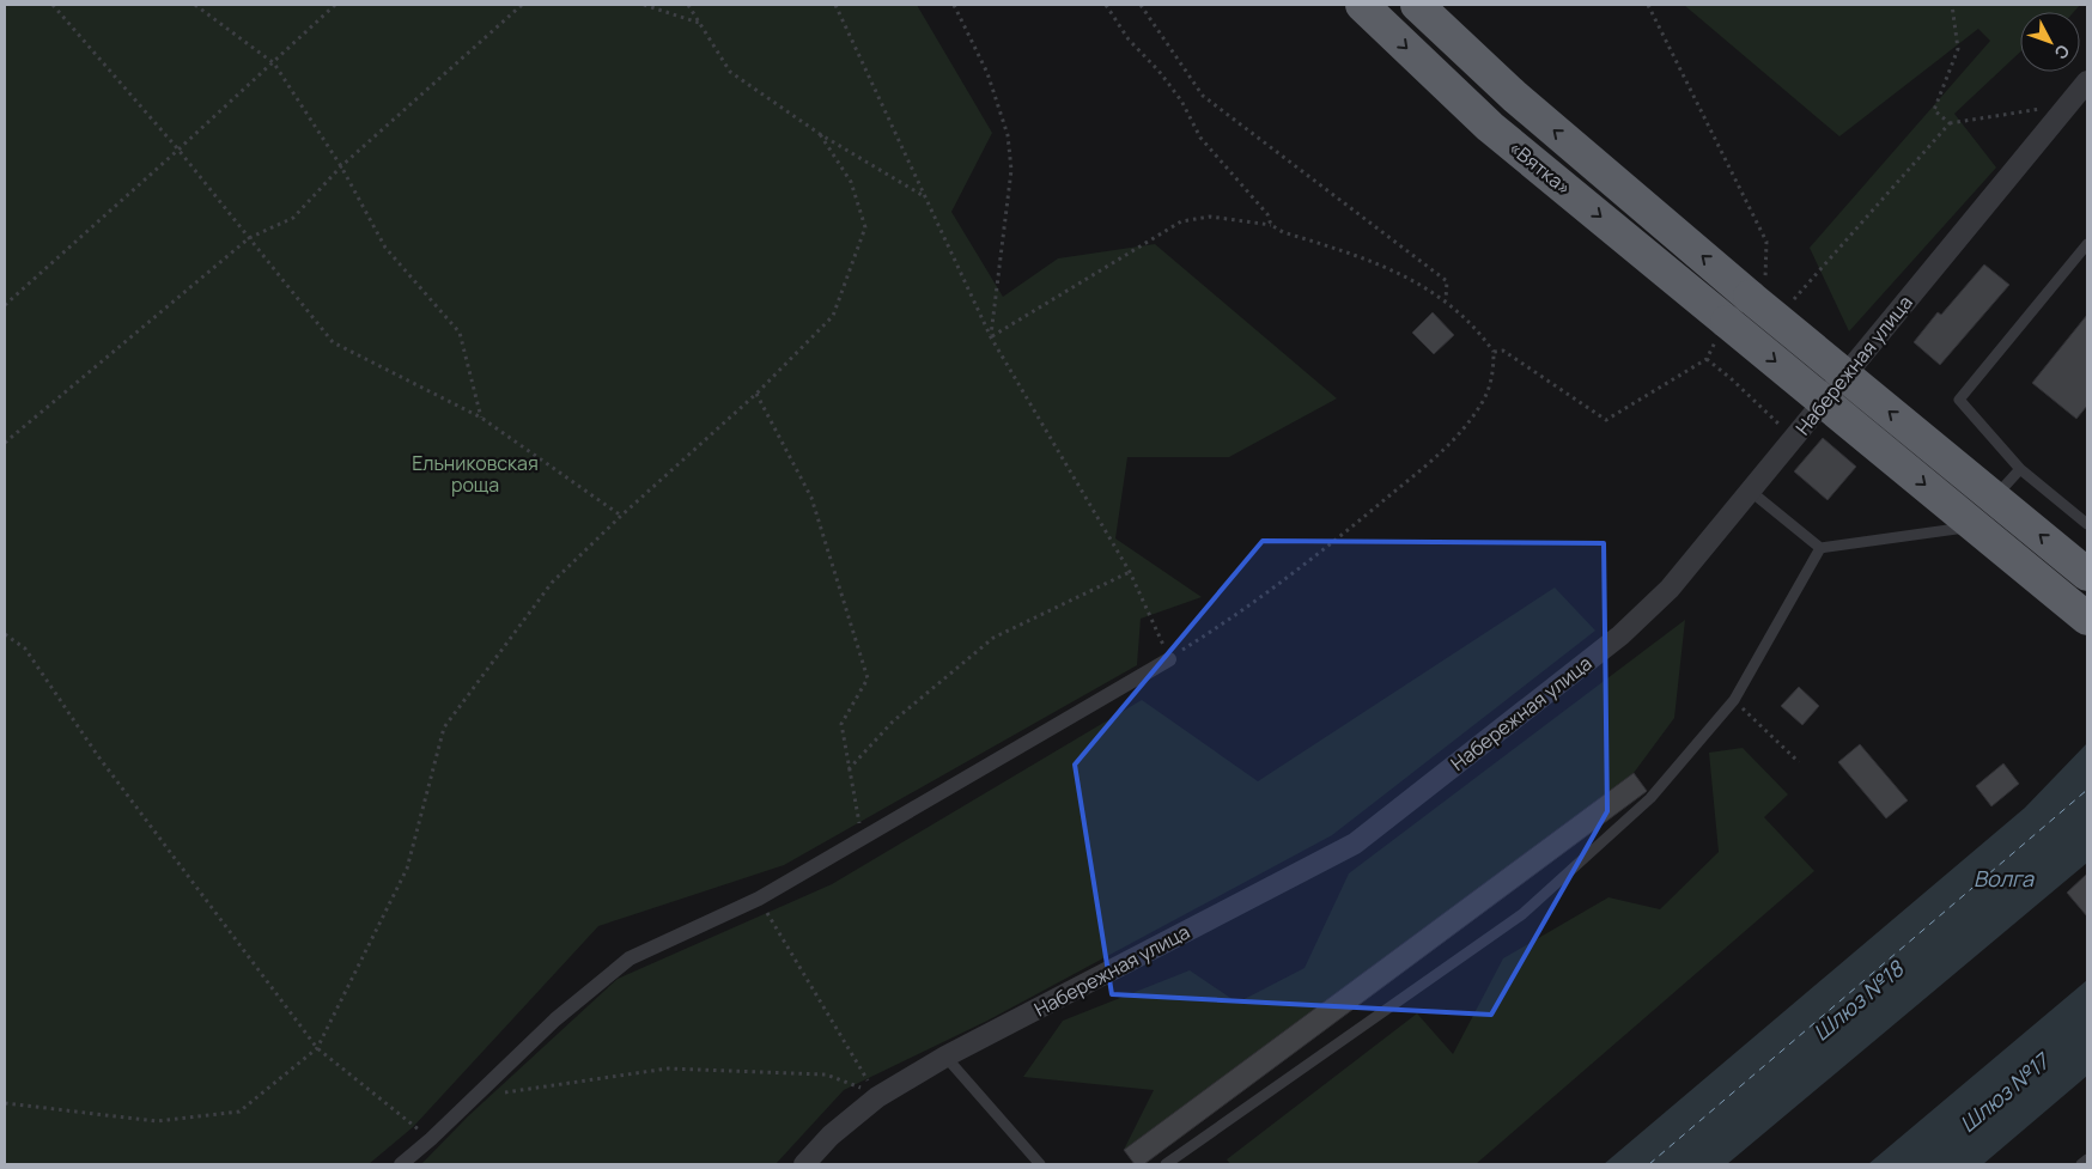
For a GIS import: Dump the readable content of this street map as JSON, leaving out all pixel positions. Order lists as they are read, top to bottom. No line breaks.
{"streets":{"highway":["«Вятка»"],"street":["Набережная улица"]},"water":["Волга","Шлюз №18","Шлюз №17"],"parks":["Ельниковская роща"],"north":"bottom right"}
